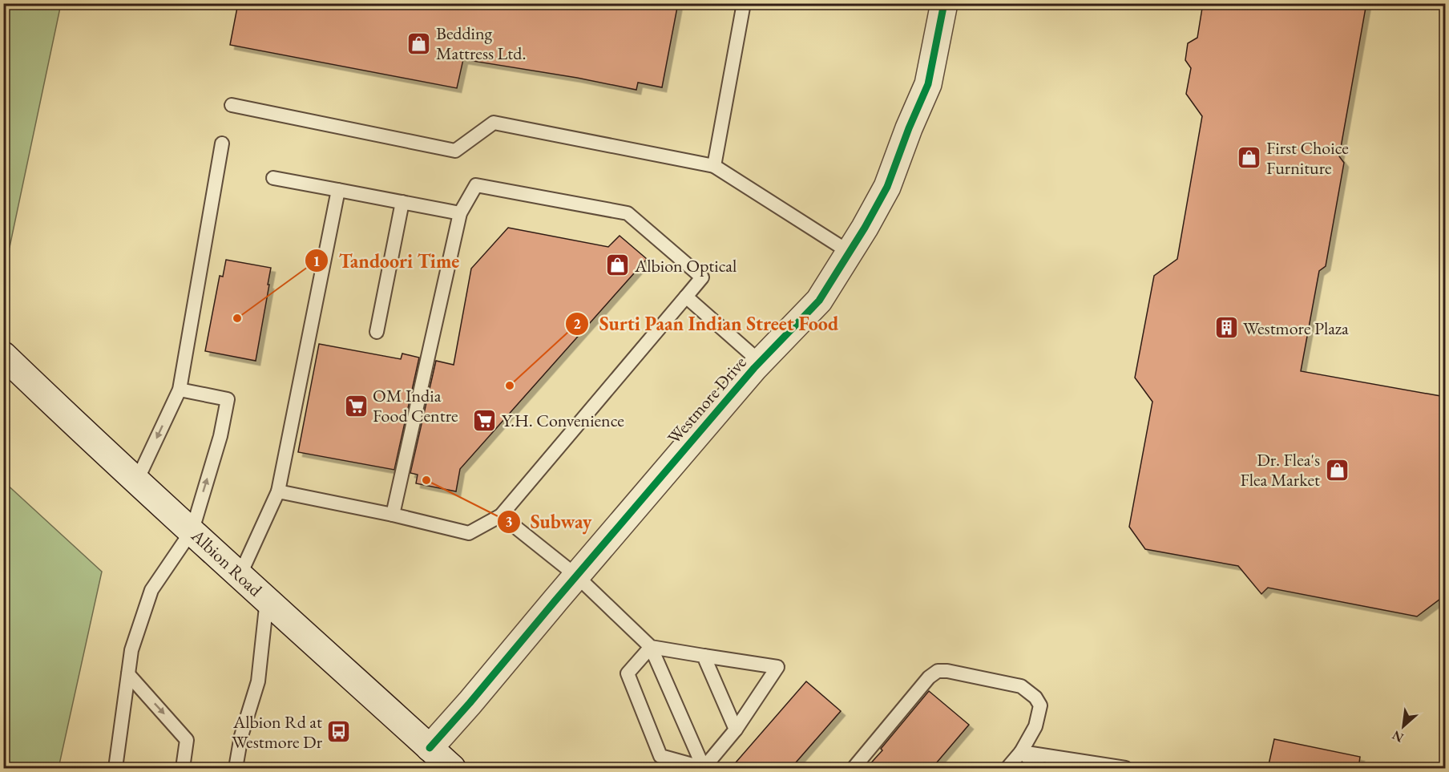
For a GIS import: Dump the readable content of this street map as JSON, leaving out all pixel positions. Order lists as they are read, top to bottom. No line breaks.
{"streets":{"street":["Westmore Drive","Albion Road"]},"crossings":[["Westmore Drive","Albion Road"]],"places":{"shop":["Bedding Mattress Ltd.","First Choice Furniture","Albion Optical","Dr. Flea's Flea Market"],"other":["Tandoori Time","Surti Paan Indian Street Food","Subway"],"building":["Westmore Plaza"],"supermarket":["OM India Food Centre","Y.H. Convenience"],"bus stop":["Albion Rd at Westmore Dr"]},"north":"bottom left"}
